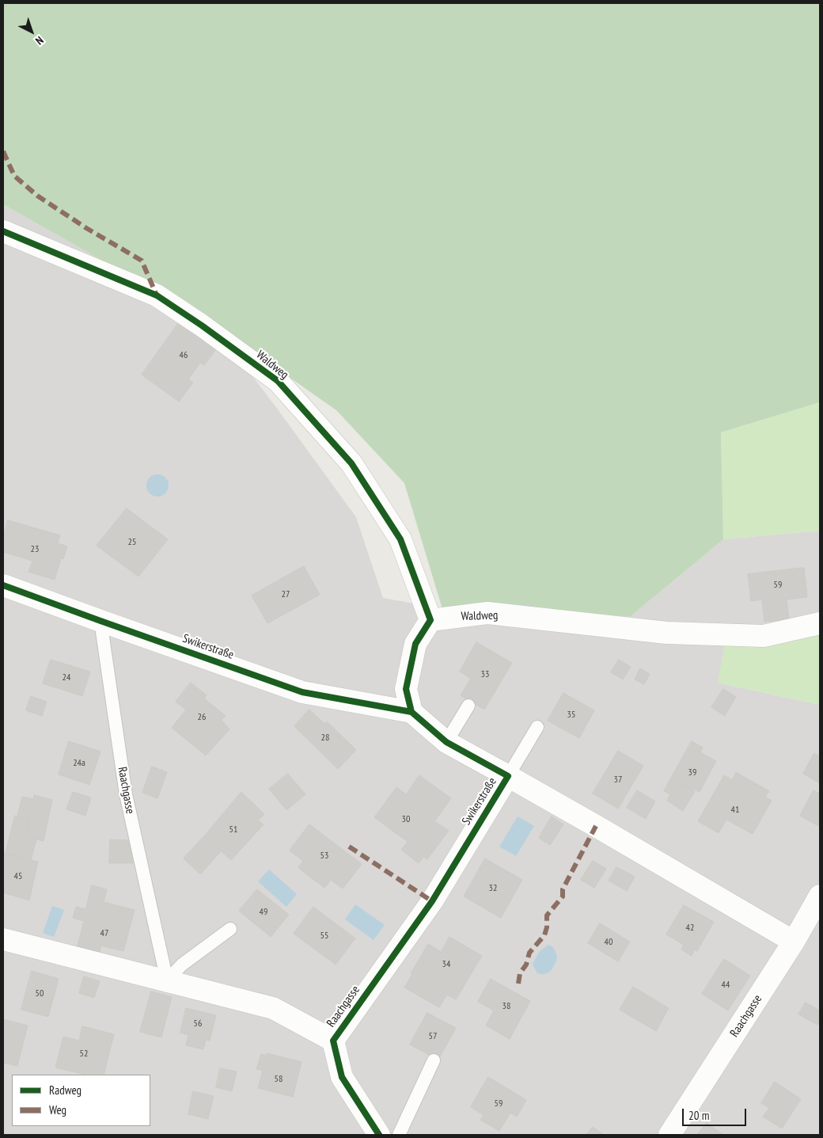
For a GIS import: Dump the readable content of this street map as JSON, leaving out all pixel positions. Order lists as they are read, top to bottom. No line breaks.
{"streets":{"street":["Waldweg","Swikerstraße","Raachgasse"]},"crossings":[["Swikerstraße","Raachgasse"]],"house_numbers":["46","25","23","59","27","33","24","35","26","28","24a","39","37","41","30","51","53","45","32","49","42","47","55","40","34","44","50","38","56","57","52","58","59"],"legend":["Radweg","Weg"],"scale_bar":"20 m","north":"bottom right"}
